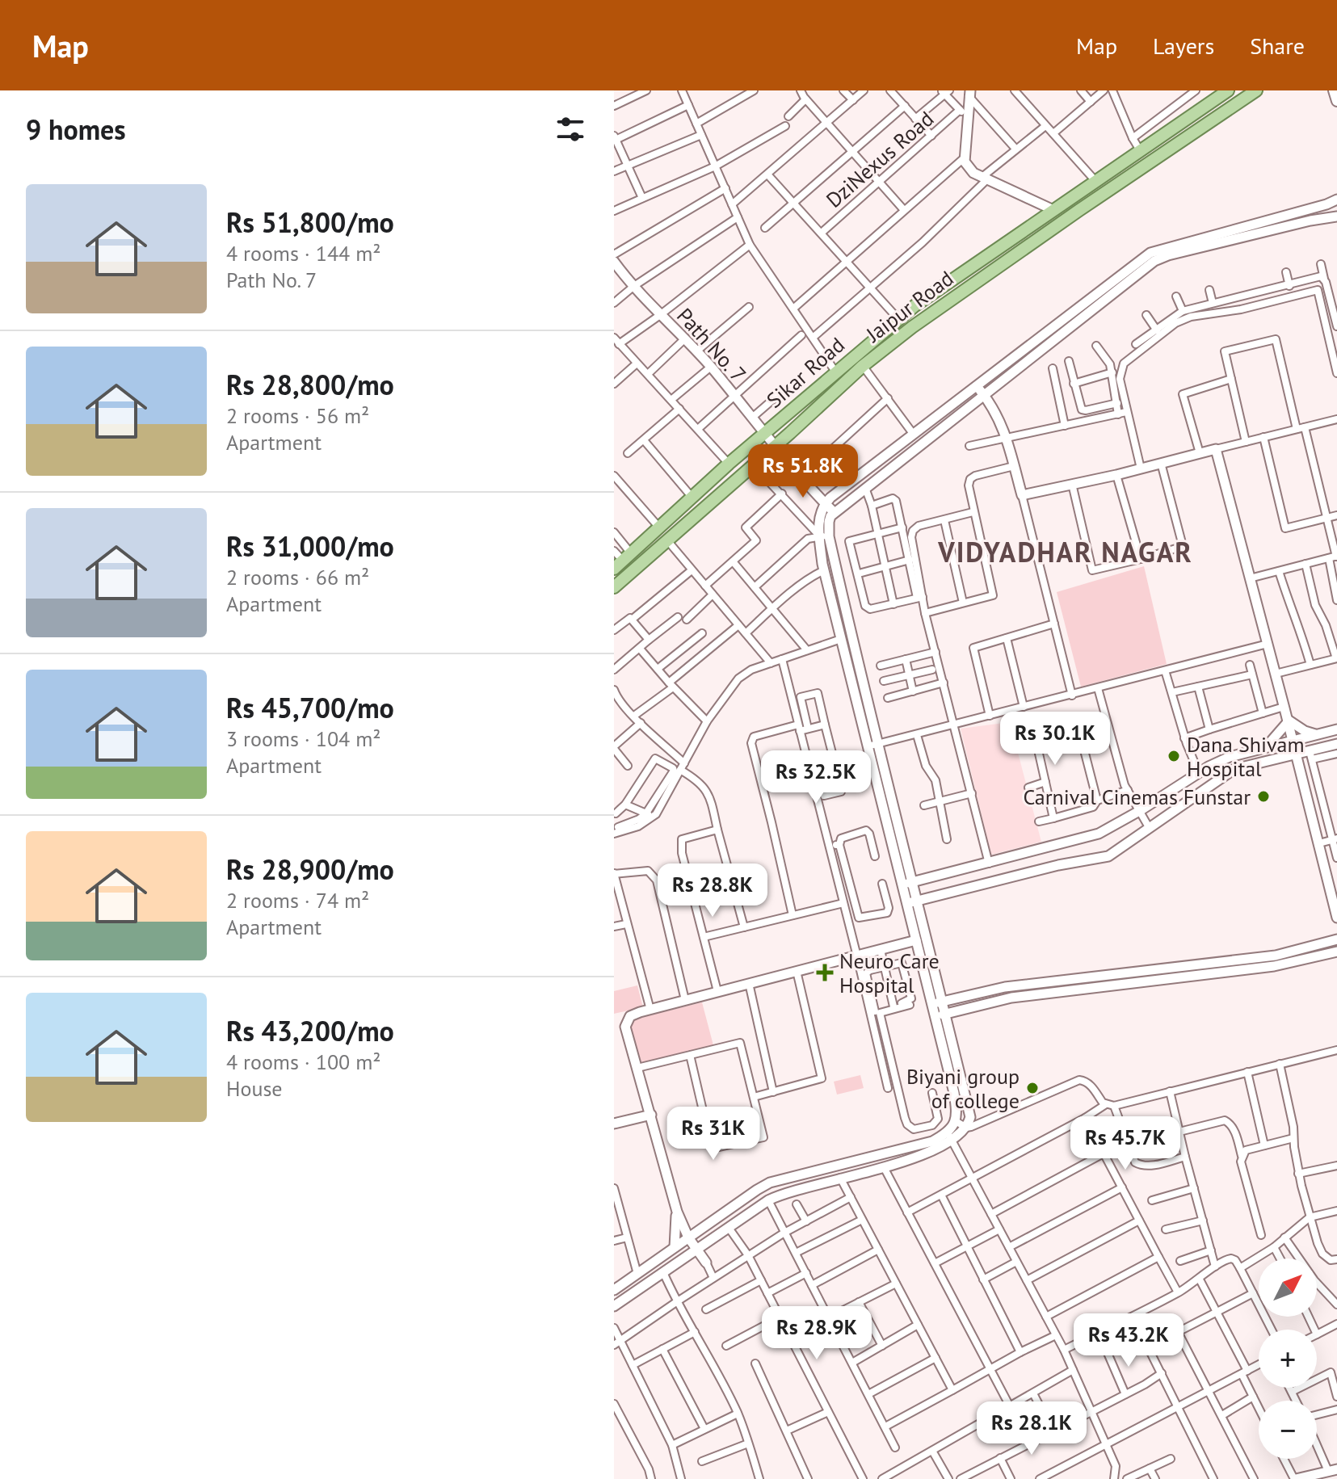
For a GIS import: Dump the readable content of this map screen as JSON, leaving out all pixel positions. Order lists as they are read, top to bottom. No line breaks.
{"streets":{"main road":["Jaipur Road","Sikar Road"],"street":["DziNexus Road","Path No. 7"]},"crossings":[["Jaipur Road","Path No. 7"],["Path No. 7","Sikar Road"]],"districts":["VIDYADHAR NAGAR"],"places":{"other":["Dana Shivam Hospital","Carnival Cinemas Funstar","Biyani group of college"],"health":["Neuro Care Hospital"]},"north":"top right","page":{"header":"Map","nav":["Map","Layers","Share"],"heading":"9 homes","list":[{"name":"Rs 51,800/mo","note":"4 rooms · 144 m² · Path No. 7"},{"name":"Rs 28,800/mo","note":"2 rooms · 56 m² · Apartment"},{"name":"Rs 31,000/mo","note":"2 rooms · 66 m² · Apartment"},{"name":"Rs 45,700/mo","note":"3 rooms · 104 m² · Apartment"},{"name":"Rs 28,900/mo","note":"2 rooms · 74 m² · Apartment"},{"name":"Rs 43,200/mo","note":"4 rooms · 100 m² · House"}],"price":["Rs 51.8K","Rs 30.1K","Rs 32.5K","Rs 28.8K","Rs 31K","Rs 45.7K","Rs 28.9K","Rs 43.2K","Rs 28.1K"],"map_buttons":["+","−"]}}
